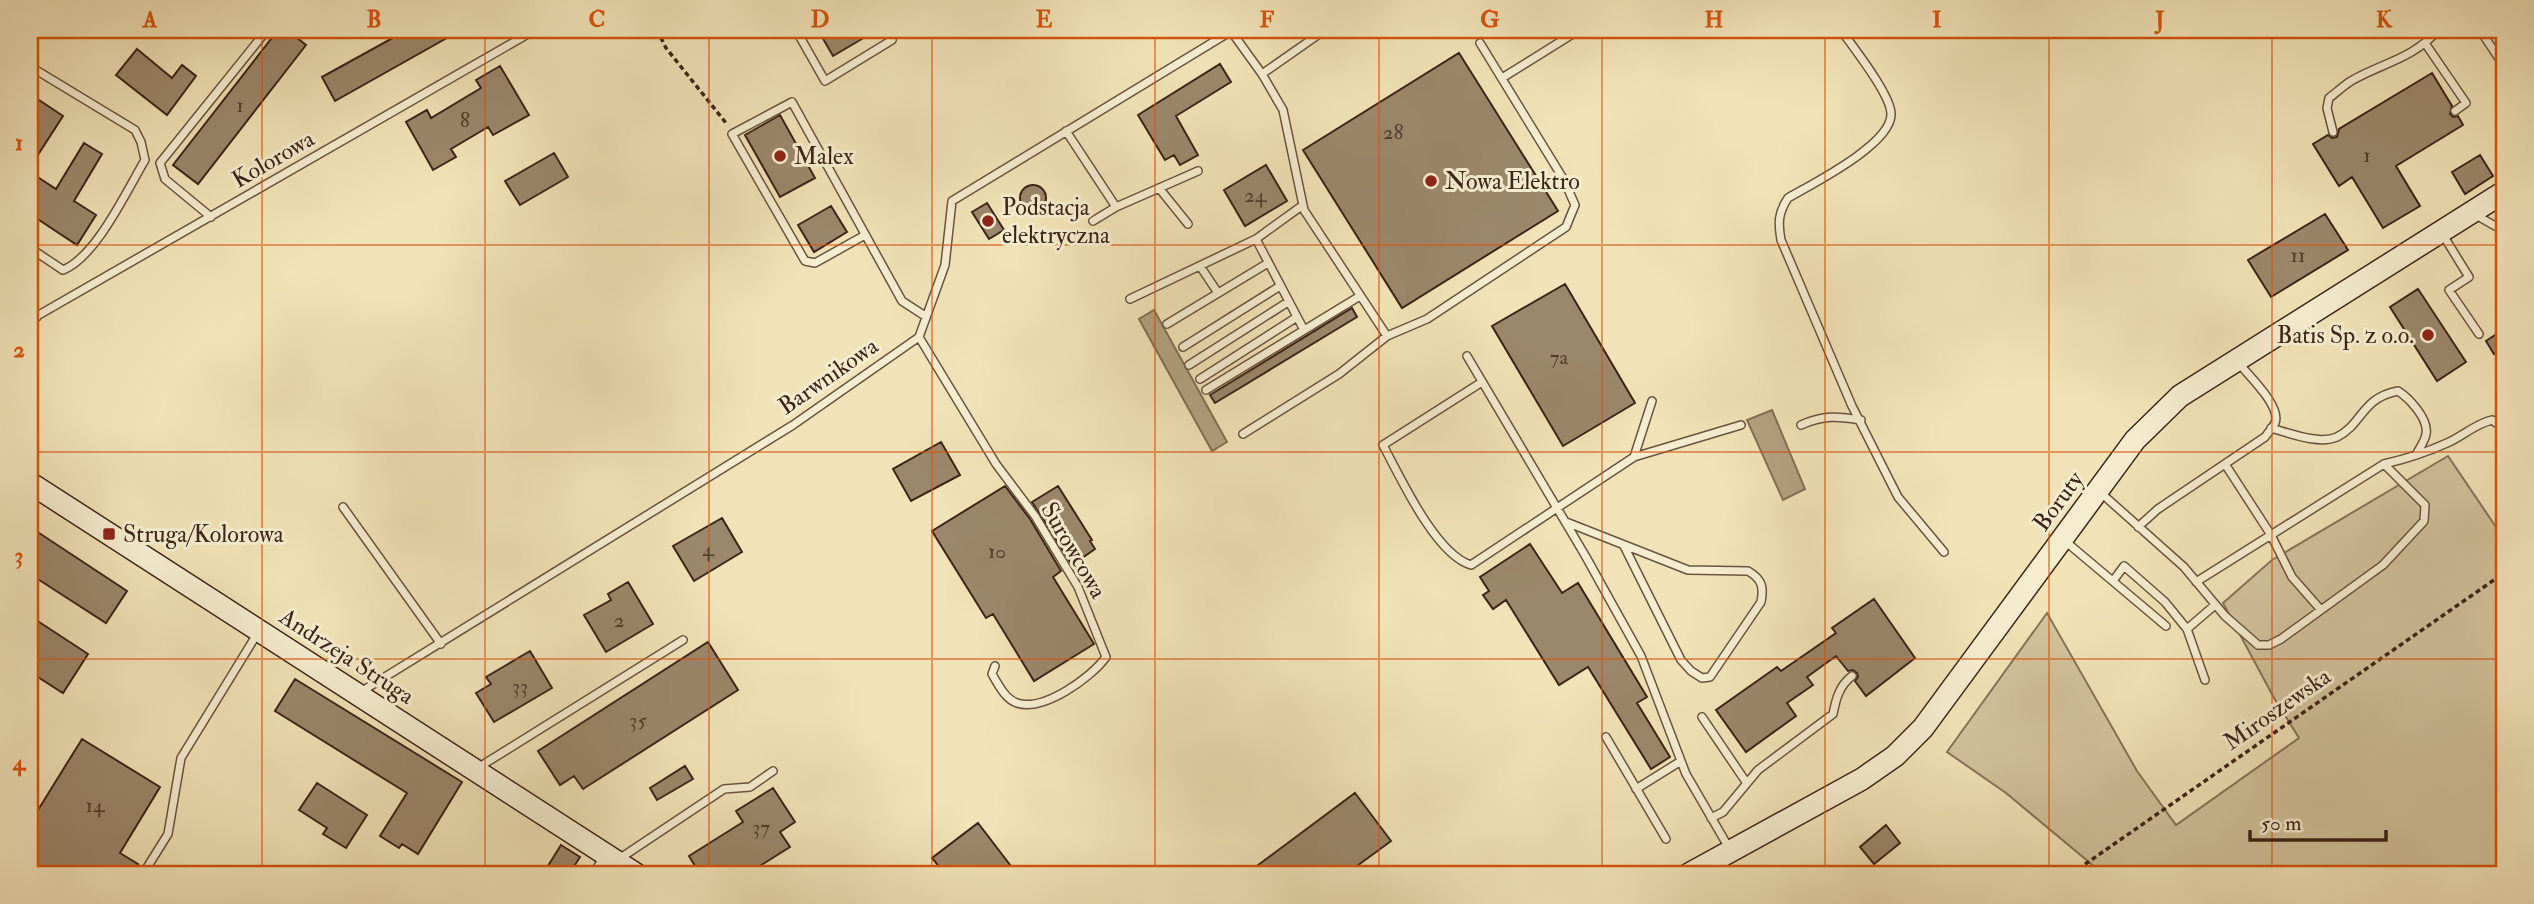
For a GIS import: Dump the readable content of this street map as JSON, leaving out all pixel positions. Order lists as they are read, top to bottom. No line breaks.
{"streets":{"street":["Boruty","Andrzeja Struga"],"lane":["Kolorowa","Barwnikowa","Surowcowa"],"path":["Miroszewska"]},"crossings":[["Barwnikowa","Surowcowa"],["Barwnikowa","Andrzeja Struga"]],"places":{"other":["Malex","Nowa Elektro","Podstacja elektryczna","Batis Sp. z o.o."],"transit":["Struga/Kolorowa"]},"house_numbers":["1","8","28","1","24","11","7a","4","10","2","33","35","14","37"],"scale_bar":"50 m","grid":{"columns":["A","B","C","D","E","F","G","H","I","J","K"],"rows":["1","2","3","4"]}}
